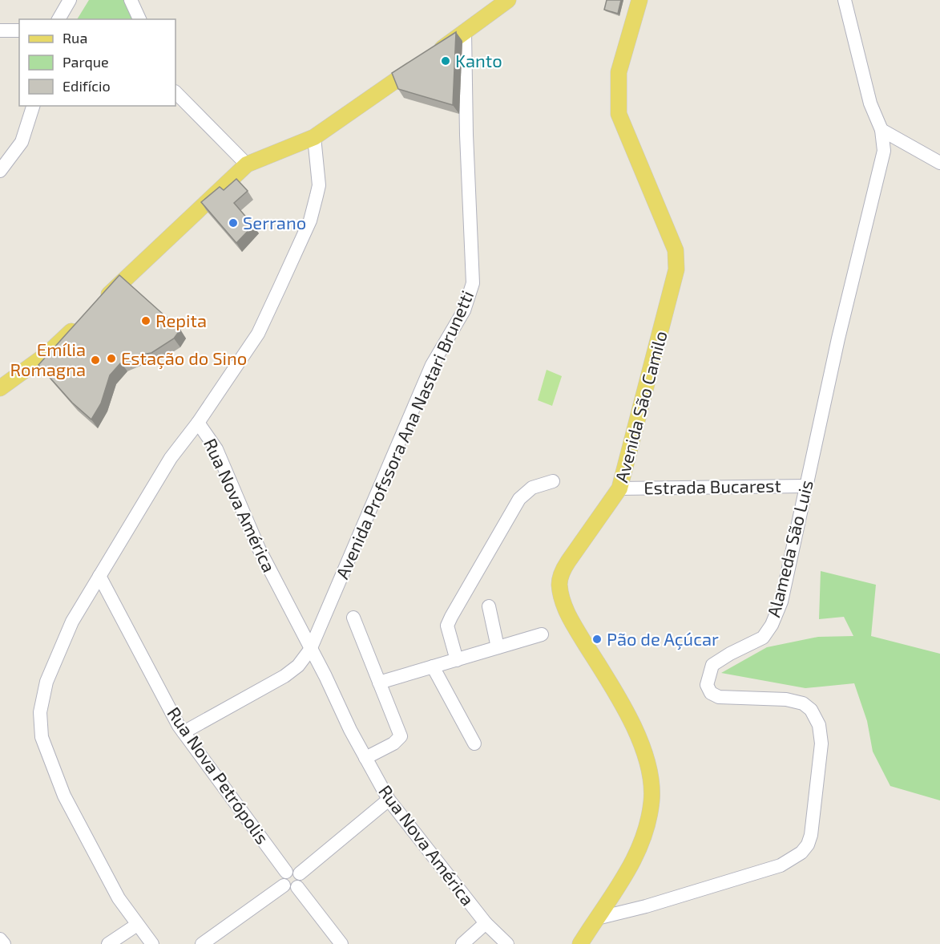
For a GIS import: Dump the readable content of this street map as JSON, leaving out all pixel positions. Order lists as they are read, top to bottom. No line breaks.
{"streets":{"main road":["Avenida São Camilo"],"street":["Avenida Profssora Ana Nastari Brunetti","Estrada Bucarest","Rua Nova América","Alameda São Luis","Rua Nova Petrópolis"]},"crossings":[["Avenida São Camilo","Estrada Bucarest"],["Avenida São Camilo","Alameda São Luis"],["Avenida Profssora Ana Nastari Brunetti","Rua Nova América"],["Avenida Profssora Ana Nastari Brunetti","Rua Nova Petrópolis"],["Estrada Bucarest","Alameda São Luis"],["Rua Nova América","Rua Nova Petrópolis"]],"places":["Kanto","Serrano","Repita","Estação do Sino","Emília Romagna","Pão de Açúcar"],"legend":["Rua","Parque","Edifício"]}
